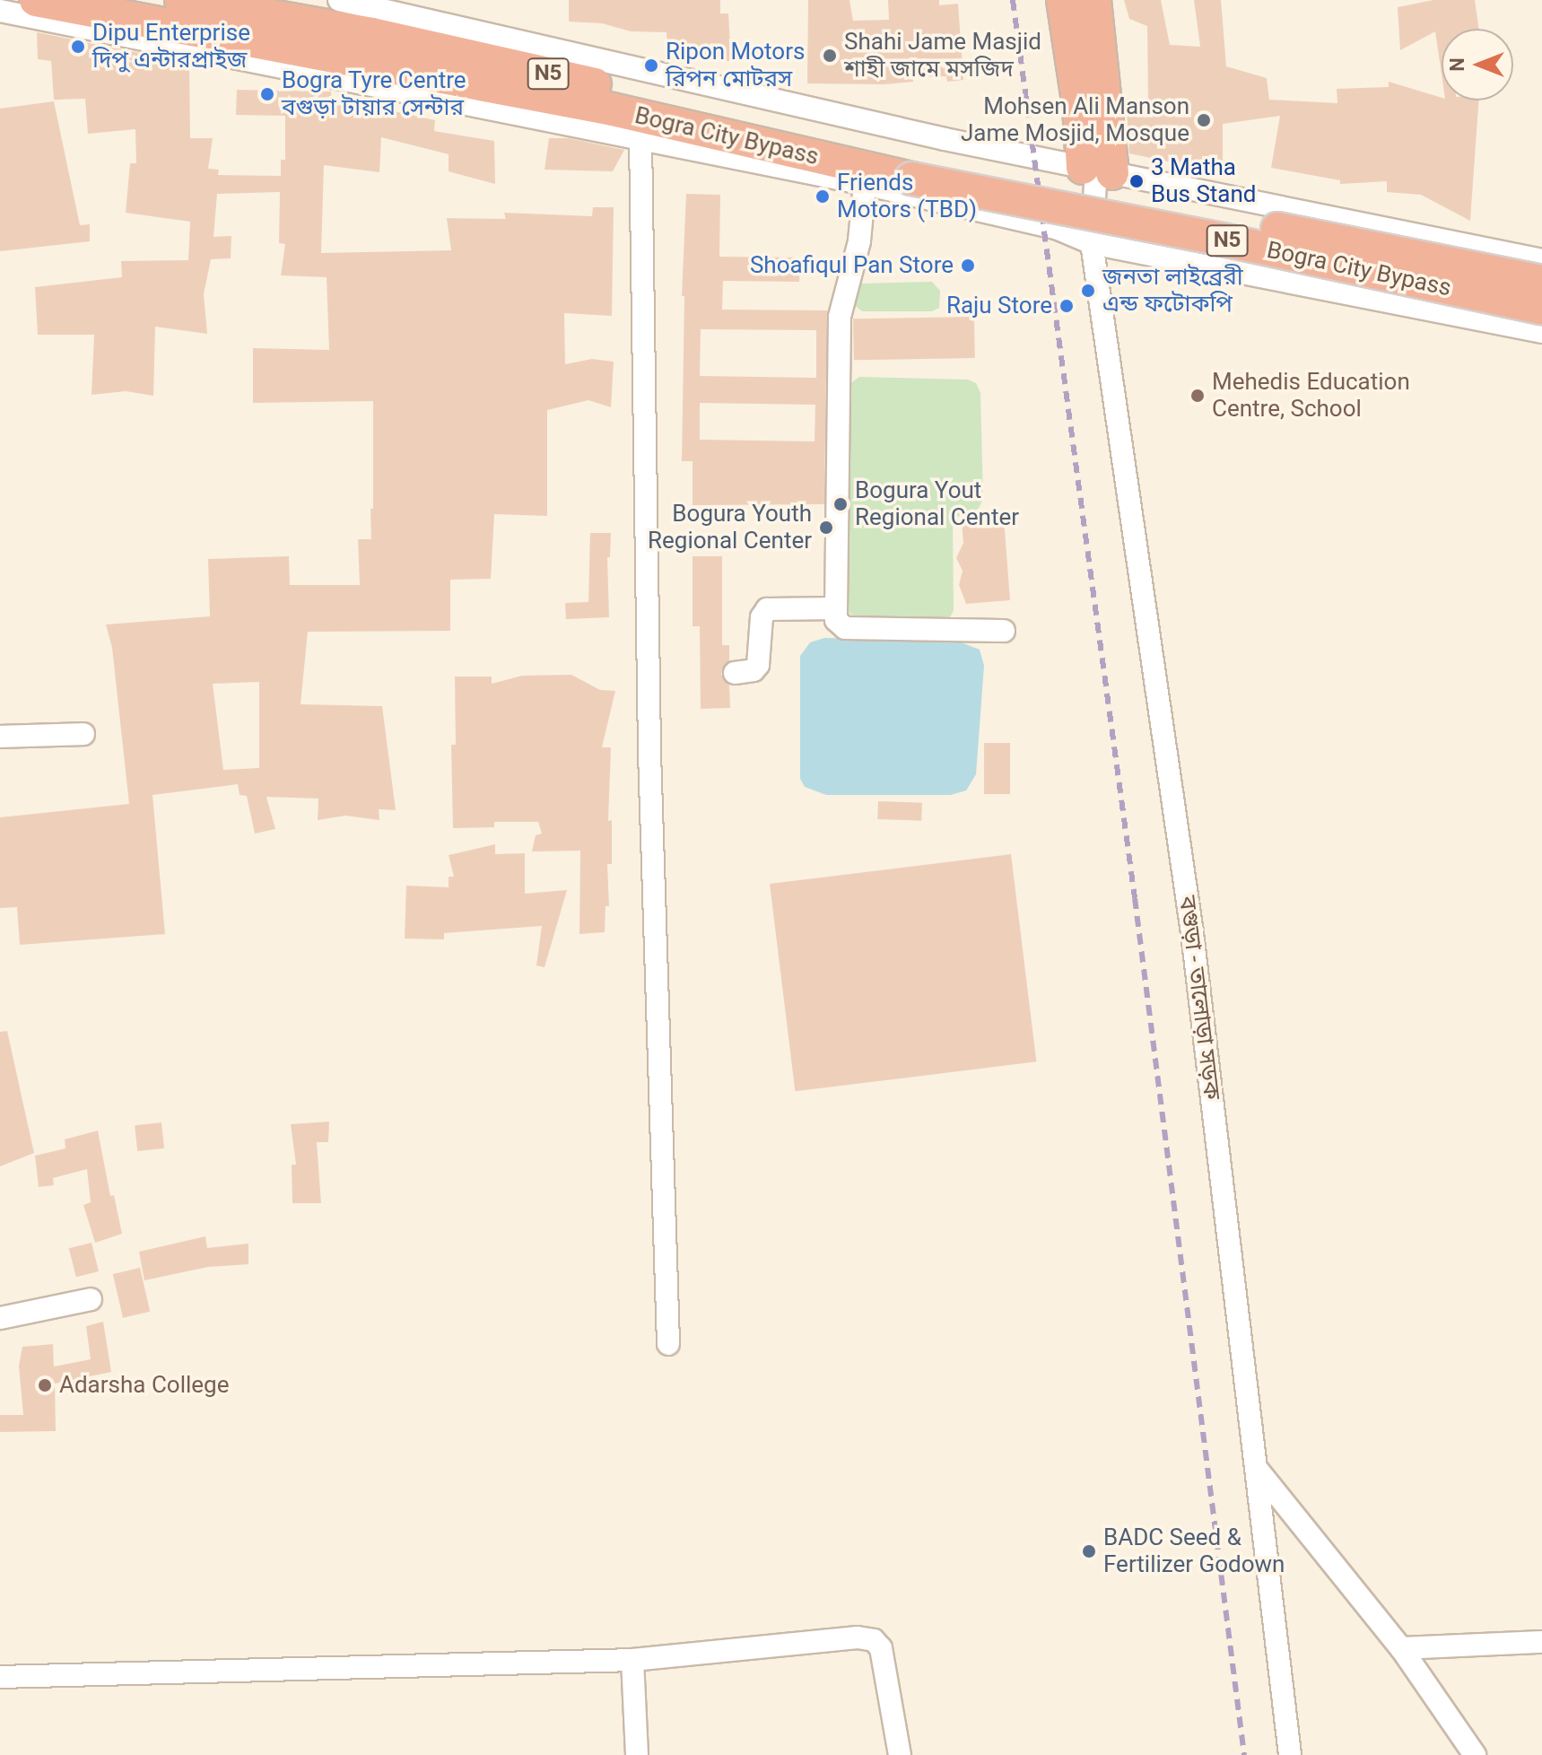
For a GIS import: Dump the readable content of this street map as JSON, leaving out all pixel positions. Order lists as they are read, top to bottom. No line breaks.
{"streets":{"highway":["N5","Bogra City Bypass"],"street":["বগুড়া - তালোড়া সড়ক"]},"places":["Dipu Enterprise দিপু এন্টারপ্রাইজ","Shahi Jame Masjid শাহী জামে মসজিদ","Ripon Motors রিপন মোটরস","Bogra Tyre Centre বগুড়া টায়ার সেন্টার","Mohsen Ali Manson Jame Mosjid, Mosque","3 Matha Bus Stand","Friends Motors (TBD)","Shoafiqul Pan Store","জনতা লাইব্রেরী এন্ড ফটোকপি","Raju Store","Mehedis Education Centre, School","Bogura Yout Regional Center","Bogura Youth Regional Center","Adarsha College","BADC Seed & Fertilizer Godown"],"north":"left"}
